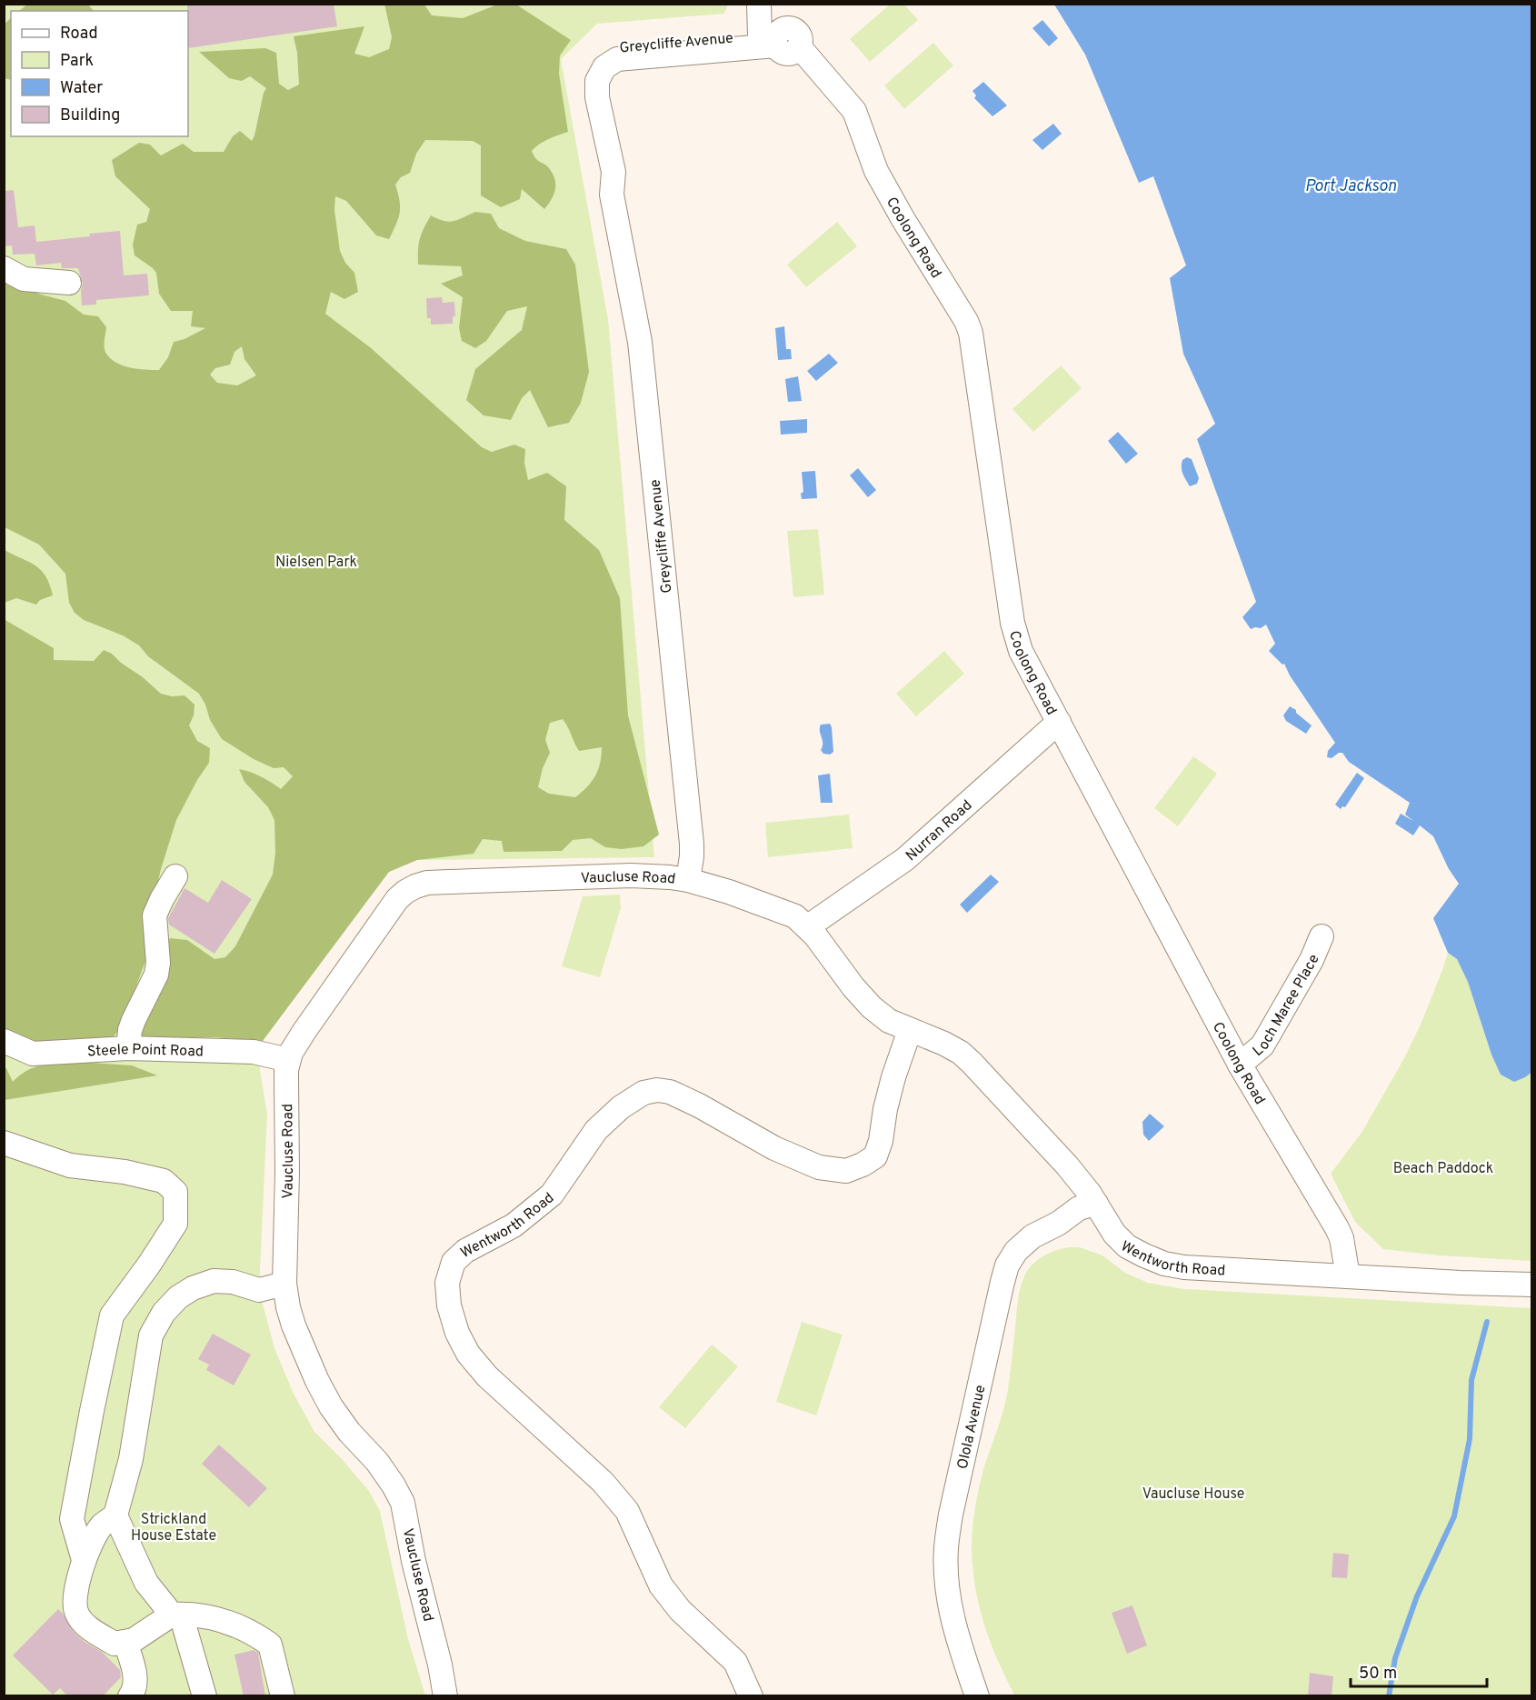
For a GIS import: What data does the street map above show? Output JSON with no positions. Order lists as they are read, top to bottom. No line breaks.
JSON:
{"streets":{"street":["Greycliffe Avenue","Coolong Road","Nurran Road","Vaucluse Road","Loch Maree Place","Steele Point Road","Wentworth Road","Olola Avenue"]},"crossings":[["Greycliffe Avenue","Coolong Road"],["Greycliffe Avenue","Vaucluse Road"],["Greycliffe Avenue","Wentworth Road"],["Coolong Road","Nurran Road"],["Coolong Road","Loch Maree Place"],["Coolong Road","Wentworth Road"],["Nurran Road","Wentworth Road"],["Vaucluse Road","Steele Point Road"],["Vaucluse Road","Wentworth Road"],["Wentworth Road","Olola Avenue"]],"water":["Port Jackson"],"parks":["Nielsen Park","Beach Paddock","Vaucluse House","Strickland House Estate"],"legend":["Road","Park","Water","Building"],"scale_bar":"50 m"}
